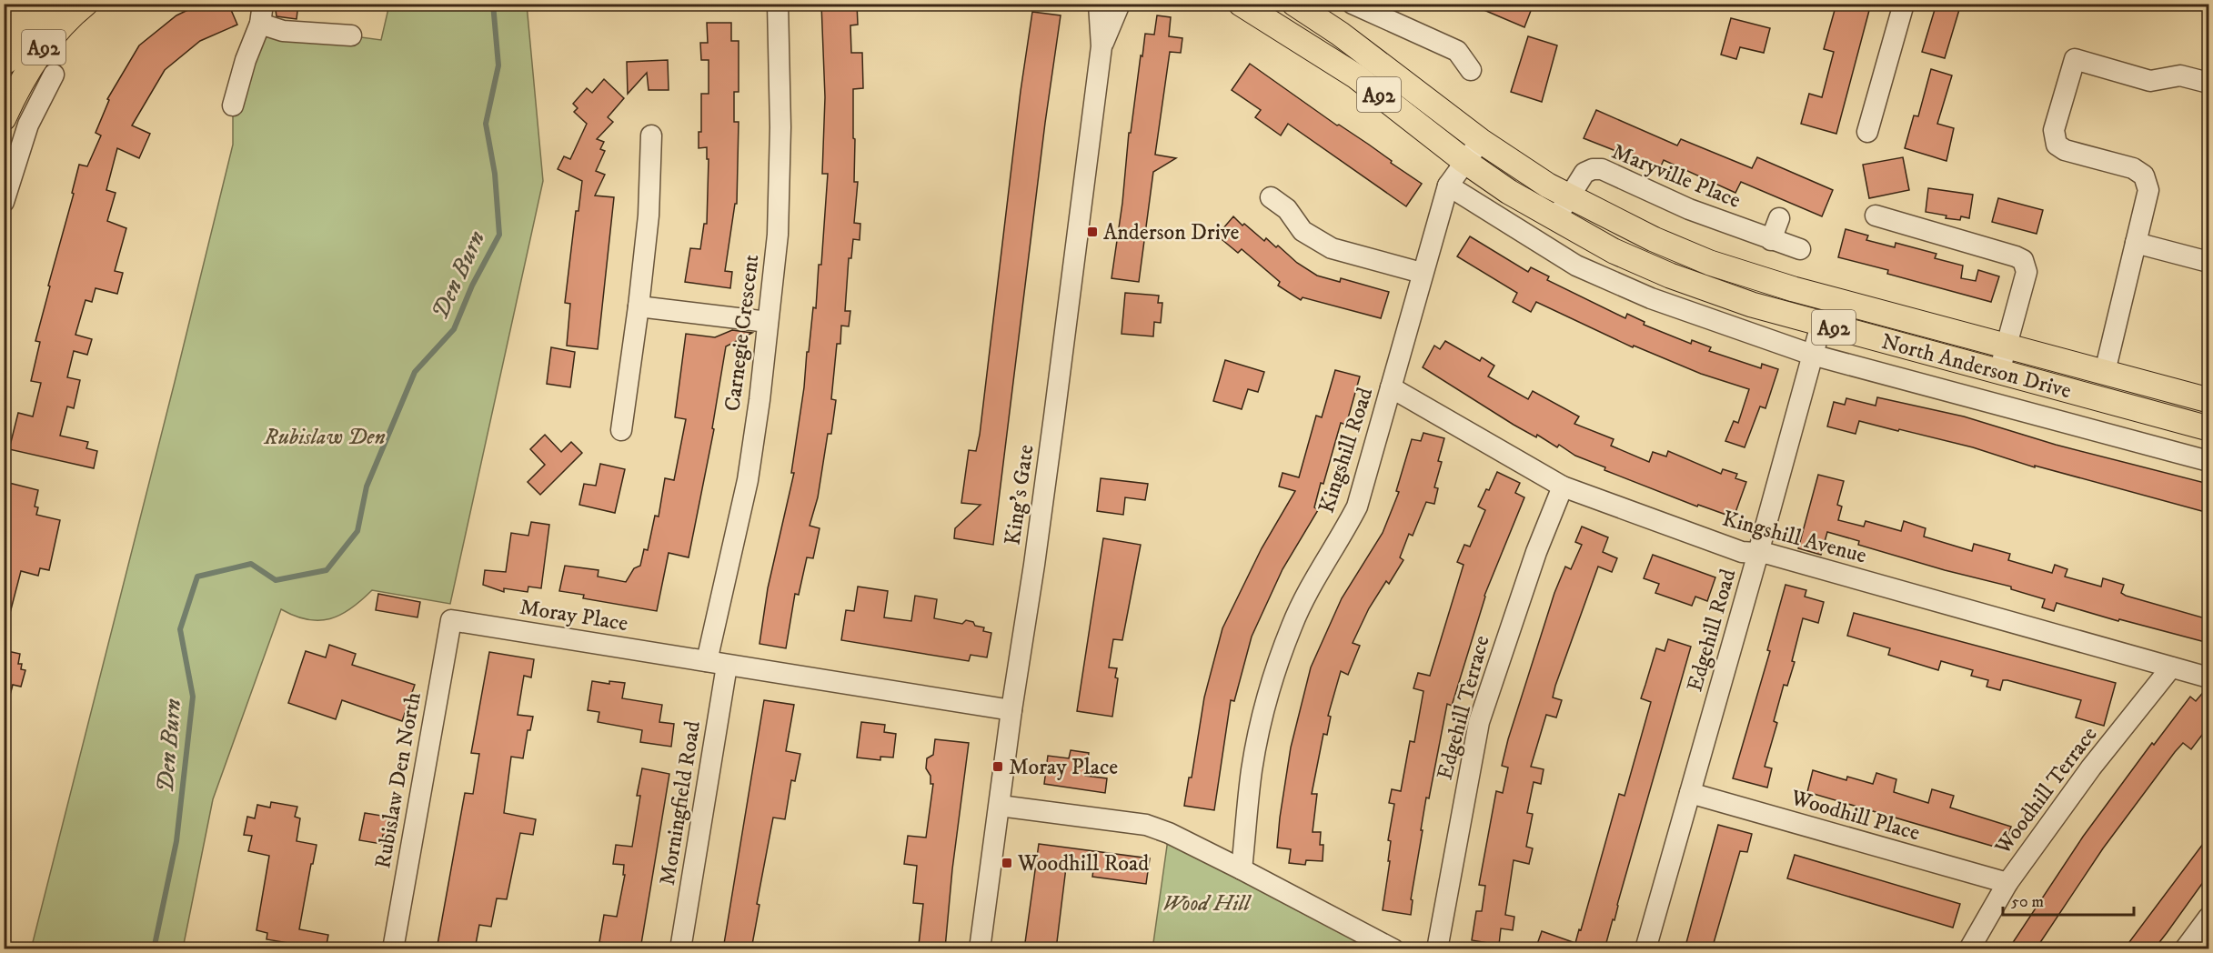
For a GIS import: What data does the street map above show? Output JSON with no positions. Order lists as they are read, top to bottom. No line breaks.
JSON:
{"streets":{"main road":["A92","North Anderson Drive"],"street":["Maryville Place","Carnegie Crescent","Kingshill Road","King's Gate","Kingshill Avenue","Moray Place","Edgehill Road","Edgehill Terrace","Rubislaw Den North","Woodhill Terrace","Morningfield Road","Woodhill Place"]},"crossings":[["Maryville Place","North Anderson Drive"],["Carnegie Crescent","Moray Place"],["North Anderson Drive","Kingshill Road"],["North Anderson Drive","Edgehill Road"],["Kingshill Road","Kingshill Avenue"],["King's Gate","Moray Place"],["Kingshill Avenue","Edgehill Road"],["Kingshill Avenue","Edgehill Terrace"],["Kingshill Avenue","Woodhill Terrace"],["Moray Place","Rubislaw Den North"],["Moray Place","Morningfield Road"],["Edgehill Road","Woodhill Place"],["Woodhill Terrace","Woodhill Place"]],"water":["Den Burn"],"parks":["Rubislaw Den","Wood Hill"],"places":{"transit":["Anderson Drive","Moray Place","Woodhill Road"]},"scale_bar":"50 m"}
